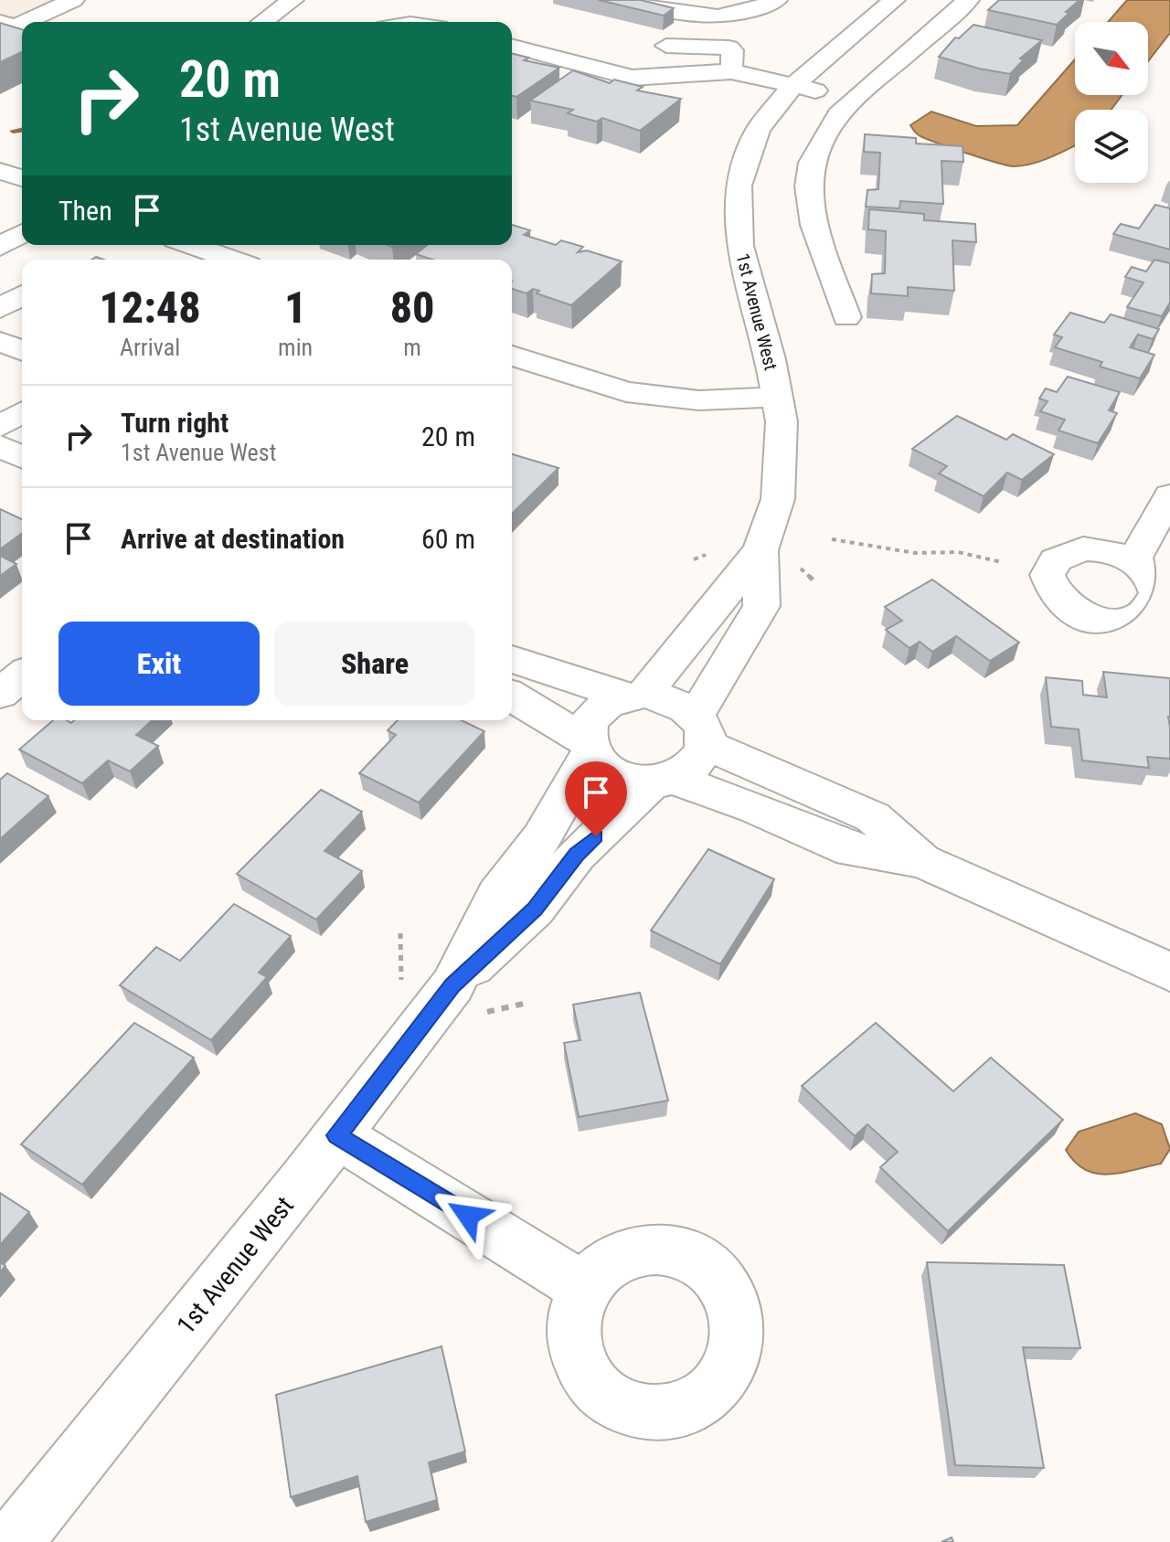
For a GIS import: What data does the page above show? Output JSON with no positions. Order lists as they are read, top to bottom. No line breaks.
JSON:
{"streets":{"street":["1st Avenue West"]},"north":"bottom right","page":{"turn":["20 m","1st Avenue West"],"then":"Then","eta":["12:48","Arrival","1","min","80","m"],"list":[{"name":"Turn right","note":"1st Avenue West","value":"20 m"},{"name":"Arrive at destination","value":"60 m"}],"buttons":["Exit","Share"]}}
